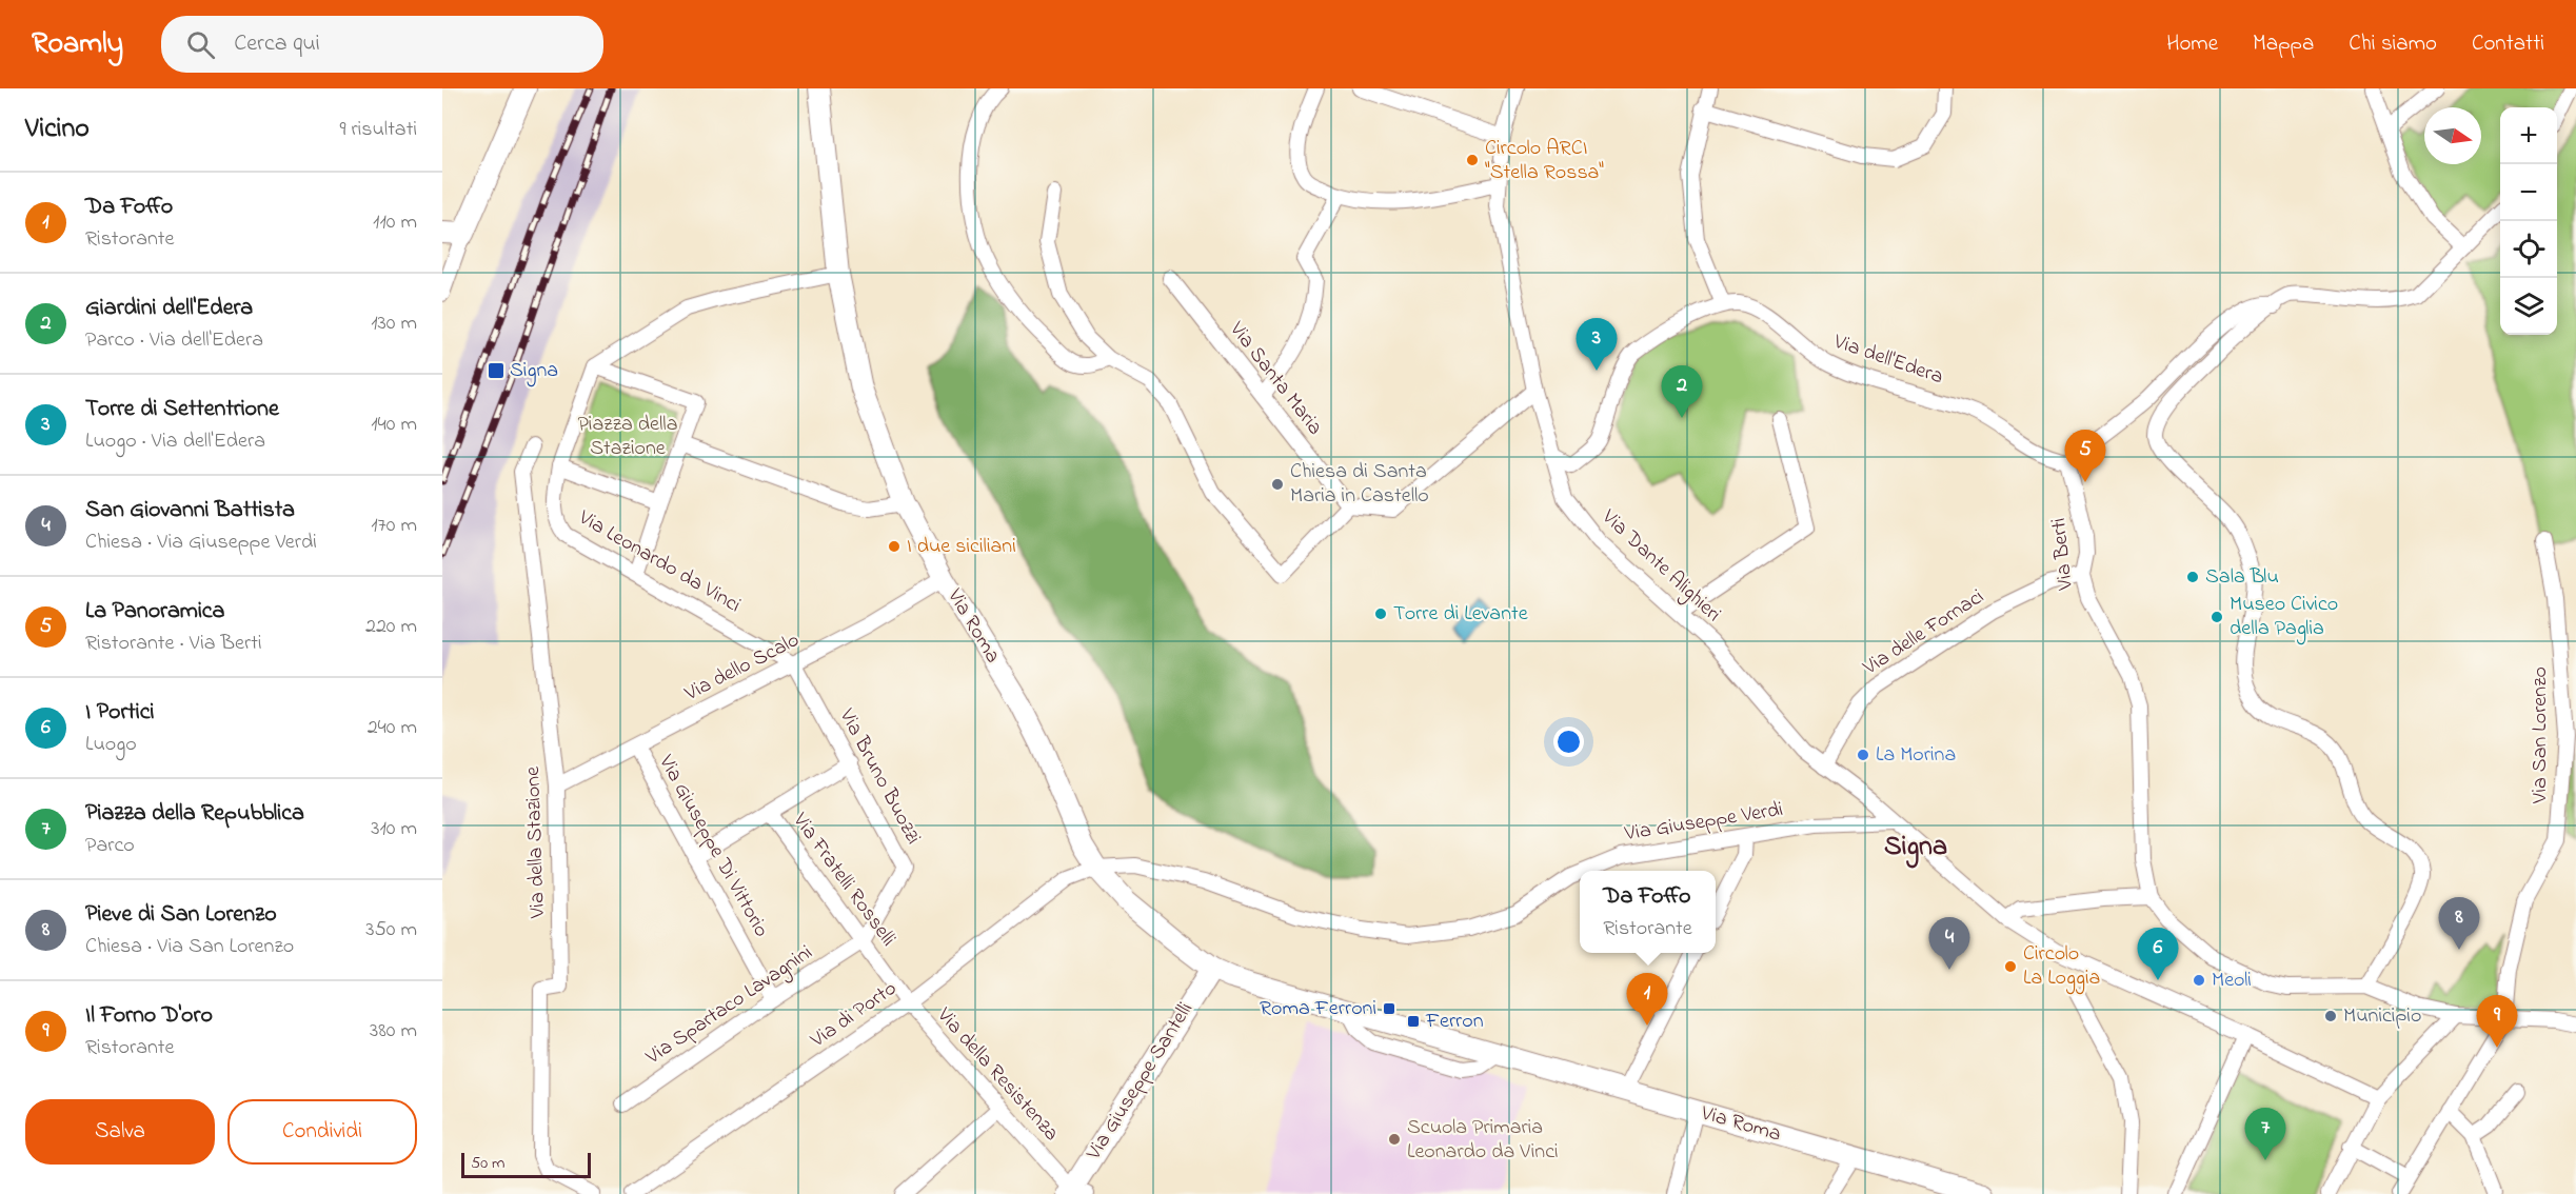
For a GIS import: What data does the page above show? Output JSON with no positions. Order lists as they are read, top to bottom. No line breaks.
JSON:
{"streets":{"main road":["Via Roma","Via Giuseppe Santelli"],"street":["Via dell'Edera","Via Santa Maria","Via Berti","Via Leonardo da Vinci","Via Dante Alighieri","Via delle Fornaci","Via dello Scalo","Via San Lorenzo","Via Bruno Buozzi","Via Giuseppe Verdi","Via della Stazione","Via Giuseppe Di Vittorio","Via Fratelli Rosselli","Via Spartaco Lavagnini","Via di Porto","Via della Resistenza"]},"crossings":[["Via dell'Edera","Via Berti"],["Via Berti","Via delle Fornaci"],["Via Leonardo da Vinci","Via dello Scalo"],["Via Leonardo da Vinci","Via Bruno Buozzi"],["Via Dante Alighieri","Via delle Fornaci"],["Via Dante Alighieri","Via Giuseppe Verdi"],["Via Roma","Via dello Scalo"],["Via Roma","Via Giuseppe Verdi"],["Via Roma","Via di Porto"],["Via Roma","Via Giuseppe Santelli"],["Via dello Scalo","Via Bruno Buozzi"],["Via dello Scalo","Via della Stazione"],["Via dello Scalo","Via Giuseppe Di Vittorio"],["Via Bruno Buozzi","Via Fratelli Rosselli"],["Via Bruno Buozzi","Via Spartaco Lavagnini"],["Via Giuseppe Verdi","Via di Porto"],["Via Giuseppe Di Vittorio","Via Spartaco Lavagnini"],["Via Fratelli Rosselli","Via Spartaco Lavagnini"],["Via Fratelli Rosselli","Via di Porto"],["Via Fratelli Rosselli","Via della Resistenza"],["Via di Porto","Via della Resistenza"],["Via della Resistenza","Via Giuseppe Santelli"]],"districts":["Signa"],"parks":["Piazza della Stazione"],"places":{"other":["Circolo ARCI \"Stella Rossa\"","Chiesa di Santa Maria in Castello","I due siciliani","Sala Blu","Torre di Levante","Museo Civico della Paglia","La Morina","Circolo La Loggia","Meoli","Municipio","Scuola Primaria Leonardo da Vinci"],"transit":["Signa","Roma Ferroni","Ferron"]},"scale_bar":"50 m","north":"right","page":{"header":"Roamly","search":"Cerca qui","nav":["Home","Mappa","Chi siamo","Contatti"],"heading":["Vicino","9 risultati"],"map_buttons":["+","−"],"list":[{"mark":"1","name":"Da Foffo","note":"Ristorante","value":"110 m"},{"mark":"2","name":"Giardini dell'Edera","note":"Parco · Via dell'Edera","value":"130 m"},{"mark":"3","name":"Torre di Settentrione","note":"Luogo · Via dell'Edera","value":"140 m"},{"mark":"4","name":"San Giovanni Battista","note":"Chiesa · Via Giuseppe Verdi","value":"170 m"},{"mark":"5","name":"La Panoramica","note":"Ristorante · Via Berti","value":"220 m"},{"mark":"6","name":"I Portici","note":"Luogo","value":"240 m"},{"mark":"7","name":"Piazza della Repubblica","note":"Parco","value":"310 m"},{"mark":"8","name":"Pieve di San Lorenzo","note":"Chiesa · Via San Lorenzo","value":"350 m"},{"mark":"9","name":"Il Forno D'oro","note":"Ristorante","value":"380 m"}],"pins":["3","2","5","8","4","6","1","9","7"],"popup":["Da Foffo","Ristorante"],"buttons":["Salva","Condividi"],"scale":"50 m"}}
